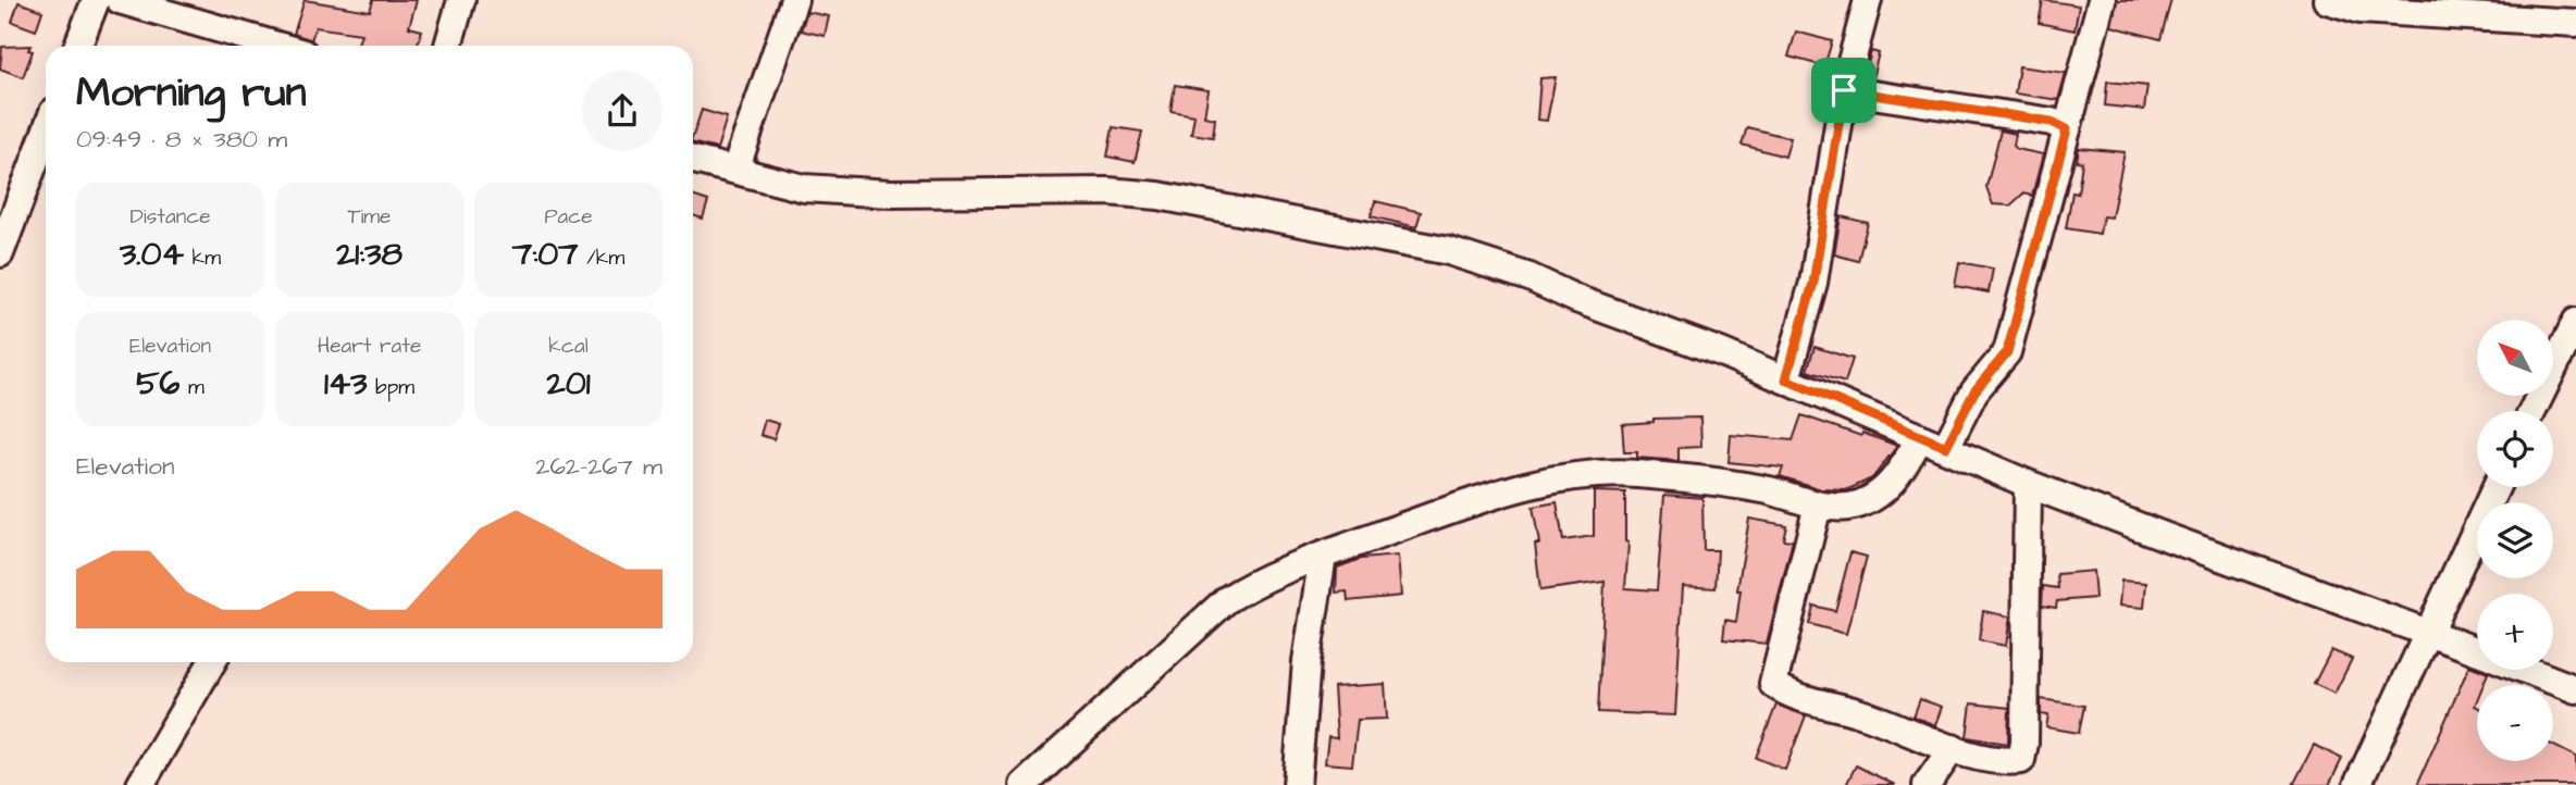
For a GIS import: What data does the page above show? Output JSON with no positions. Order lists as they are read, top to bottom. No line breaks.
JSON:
{"north":"top left","page":{"heading":["Morning run","09:49 · 8 × 380 m"],"stats":[["Distance","3.04 km"],["Time","21:38"],["Pace","7:07 /km"],["Elevation","56 m"],["Heart rate","143 bpm"],["kcal","201"]],"map_buttons":["+","−"],"chart":["Elevation","262–267 m"]}}
